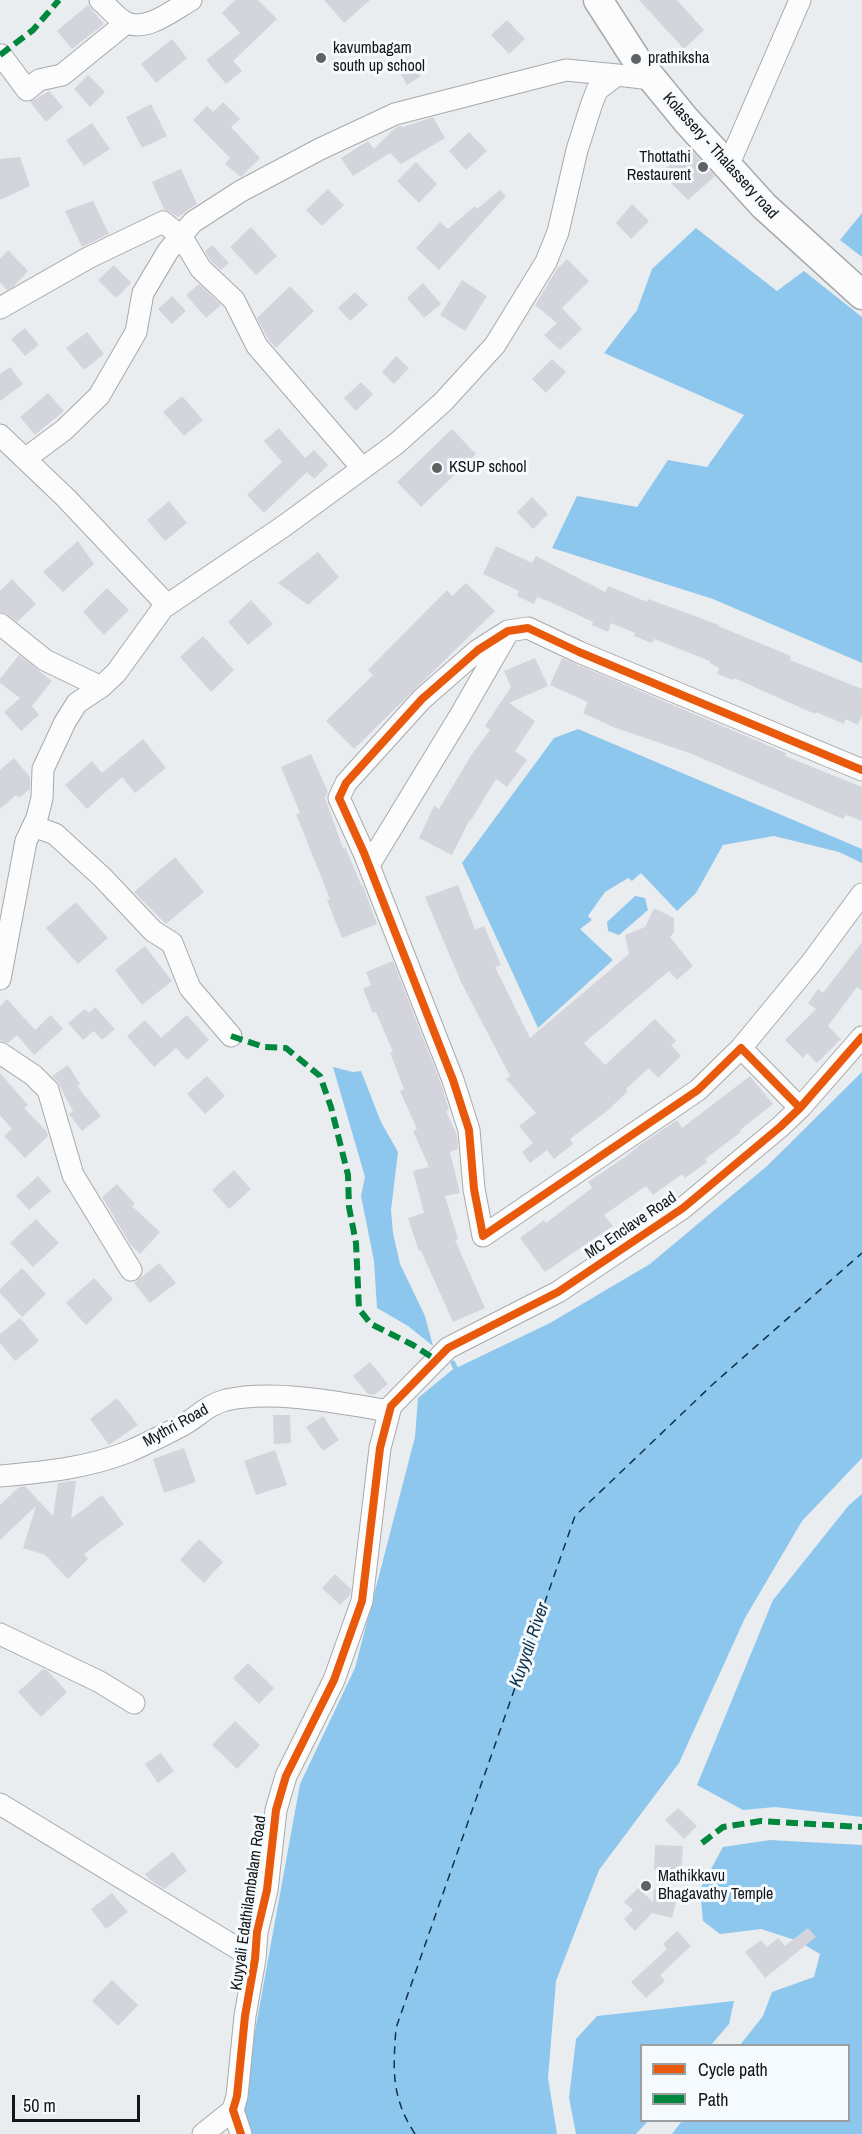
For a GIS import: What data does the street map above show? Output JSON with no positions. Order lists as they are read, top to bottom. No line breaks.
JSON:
{"streets":{"main road":["Kolassery - Thalassery road"],"street":["MC Enclave Road","Mythri Road","Kuyyali Edathilambalam Road"]},"crossings":[["MC Enclave Road","Mythri Road"],["MC Enclave Road","Kuyyali Edathilambalam Road"],["Mythri Road","Kuyyali Edathilambalam Road"]],"water":["Kuyyali River"],"places":["kavumbagam south up school","prathiksha","Thottathi Restaurent","KSUP school","Mathikkavu Bhagavathy Temple"],"legend":["Cycle path","Path"],"scale_bar":"50 m"}
